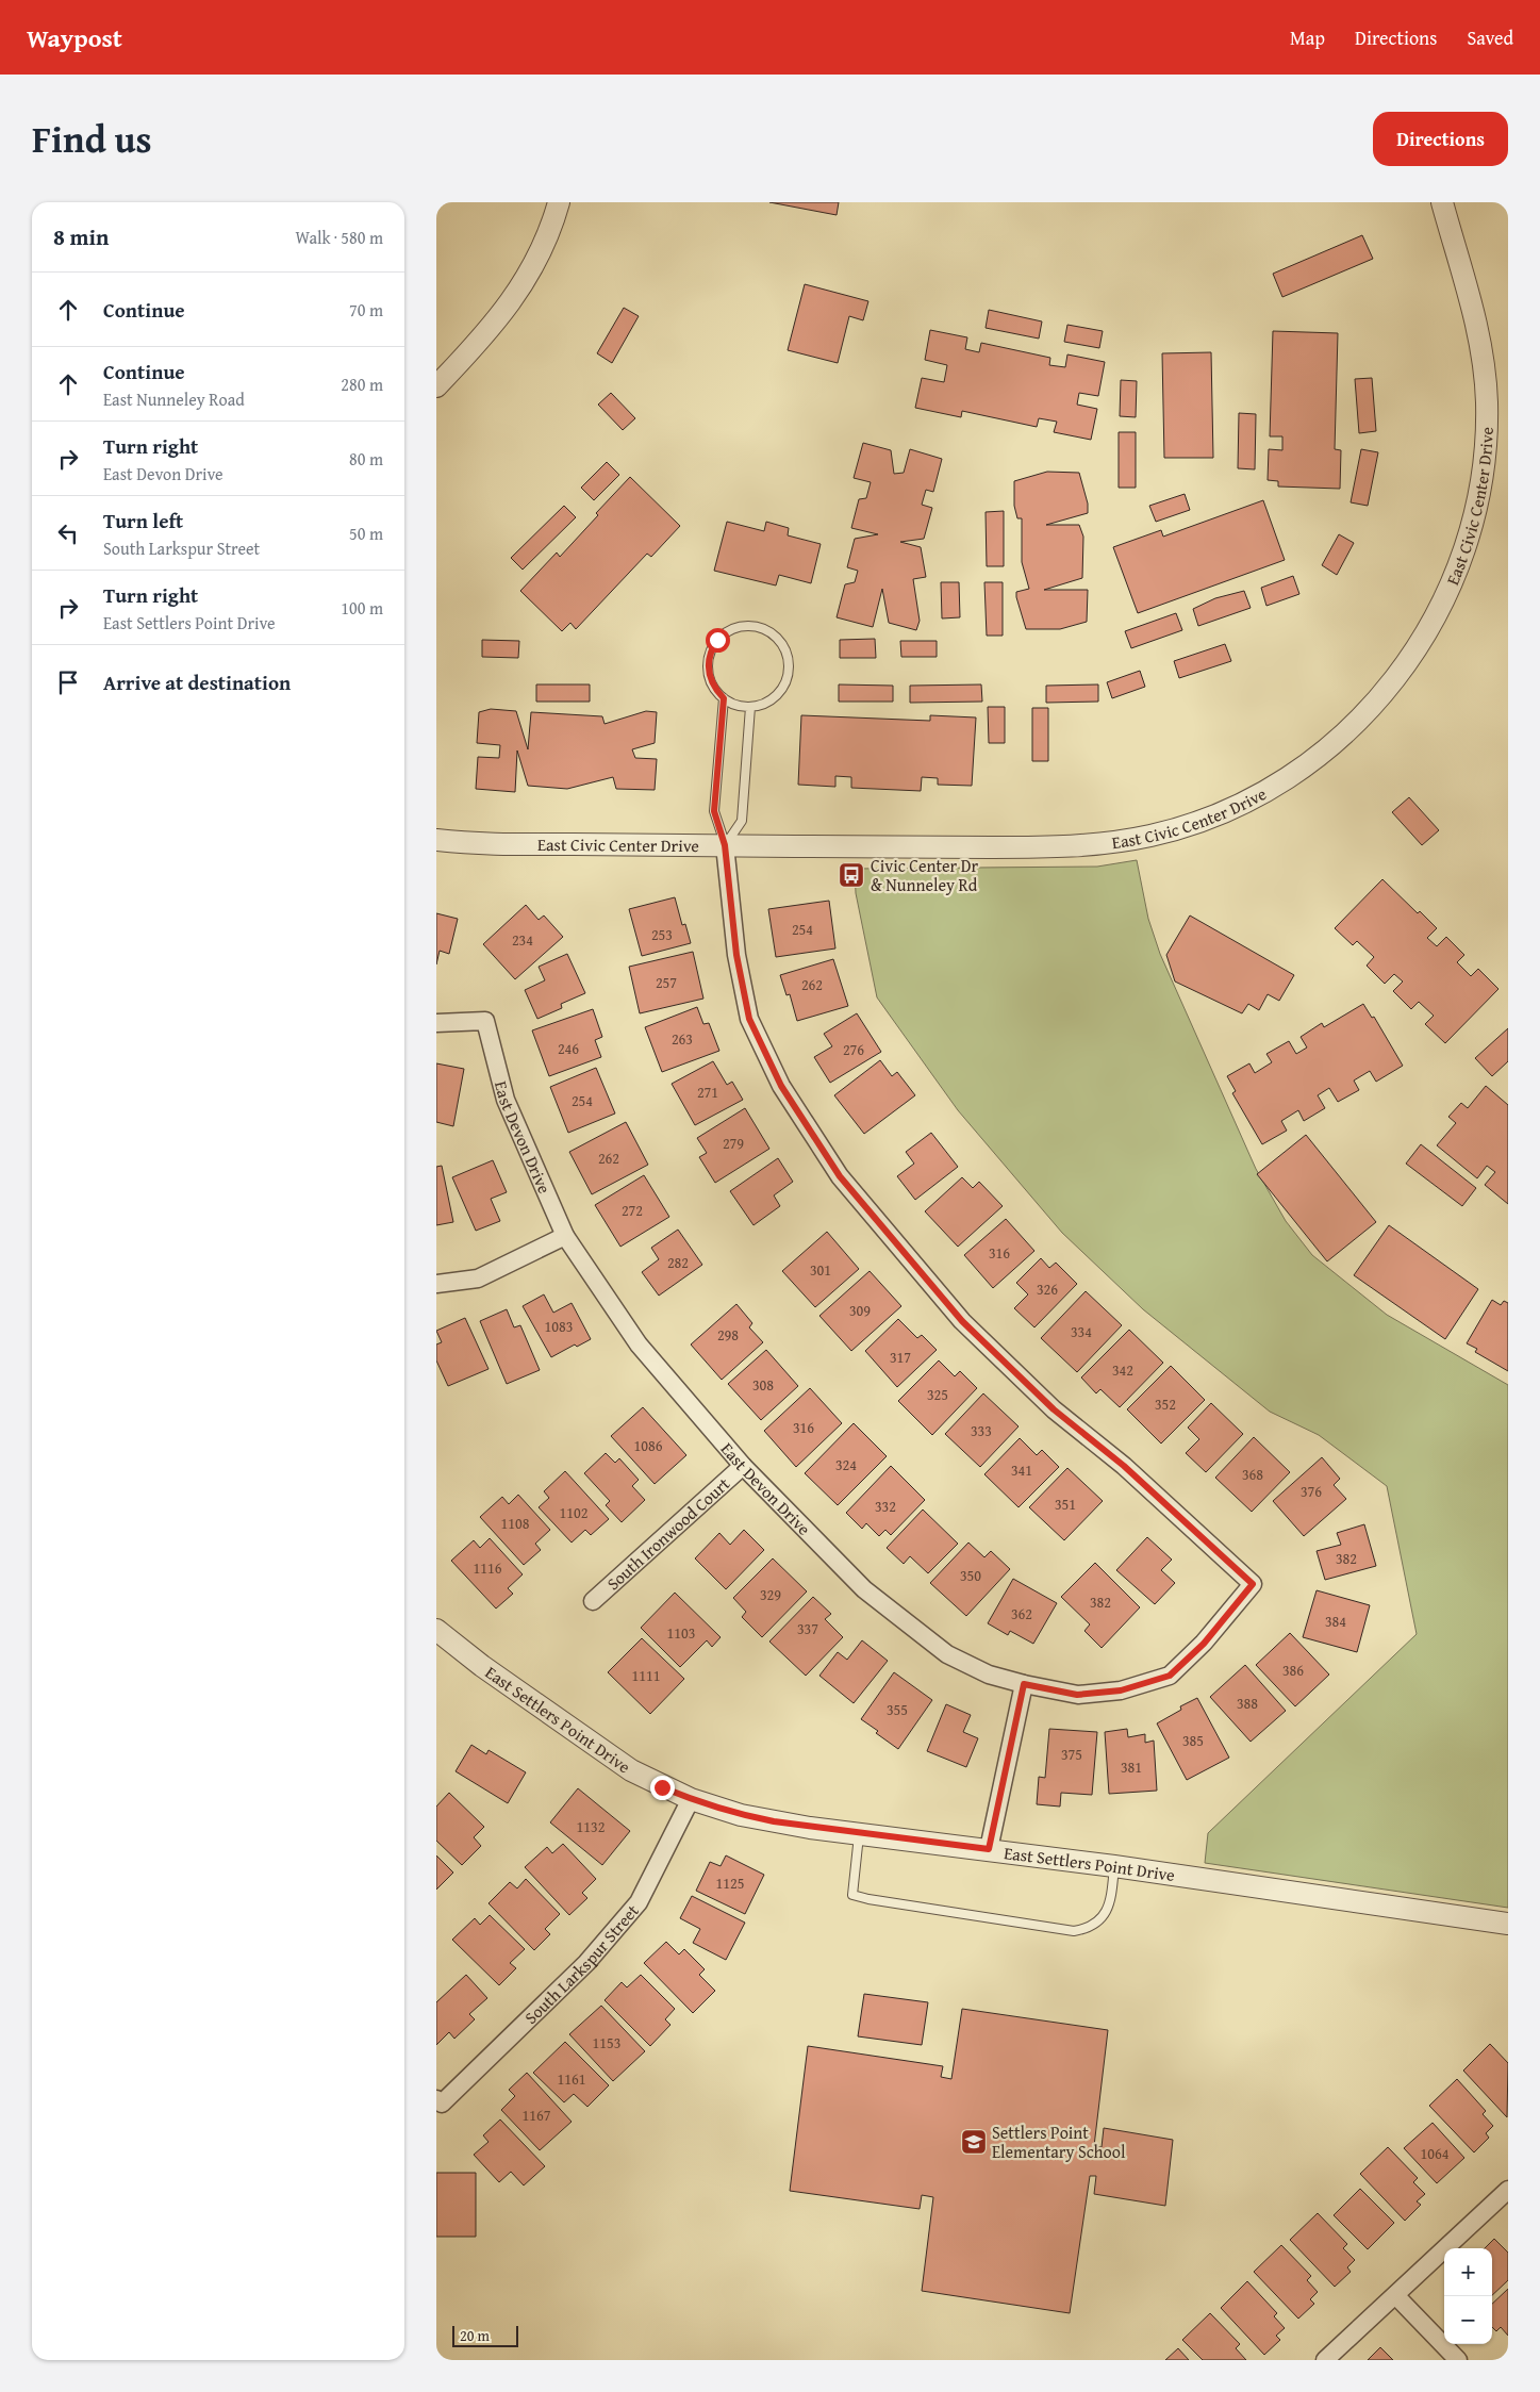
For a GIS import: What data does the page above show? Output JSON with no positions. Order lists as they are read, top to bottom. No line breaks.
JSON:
{"streets":{"street":["East Civic Center Drive","East Devon Drive","South Ironwood Court","East Settlers Point Drive","South Larkspur Street"]},"crossings":[["East Civic Center Drive","East Devon Drive"],["East Devon Drive","South Ironwood Court"],["East Settlers Point Drive","South Larkspur Street"]],"places":{"bus stop":["Civic Center Dr & Nunneley Rd"],"school or university":["Settlers Point Elementary School"]},"house_numbers":["254","253","234","257","262","263","246","276","271","254","279","262","272","316","282","301","326","309","1083","334","298","317","342","308","325","352","316","333","1086","324","341","368","376","351","332","1102","1108","382","1116","350","329","382","362","384","337","1103","386","1111","388","355","385","375","381","1132","1125","1153","1161","1167","1064"],"scale_bar":"20 m","page":{"header":"Waypost","nav":["Map","Directions","Saved"],"title":"Find us","buttons":"Directions","heading":["8 min","Walk · 580 m"],"list":[["Continue","70 m"],["Continue","East Nunneley Road","280 m"],["Turn right","East Devon Drive","80 m"],["Turn left","South Larkspur Street","50 m"],["Turn right","East Settlers Point Drive","100 m"],"Arrive at destination"],"map_buttons":["+","−"],"scale":"20 m"}}
